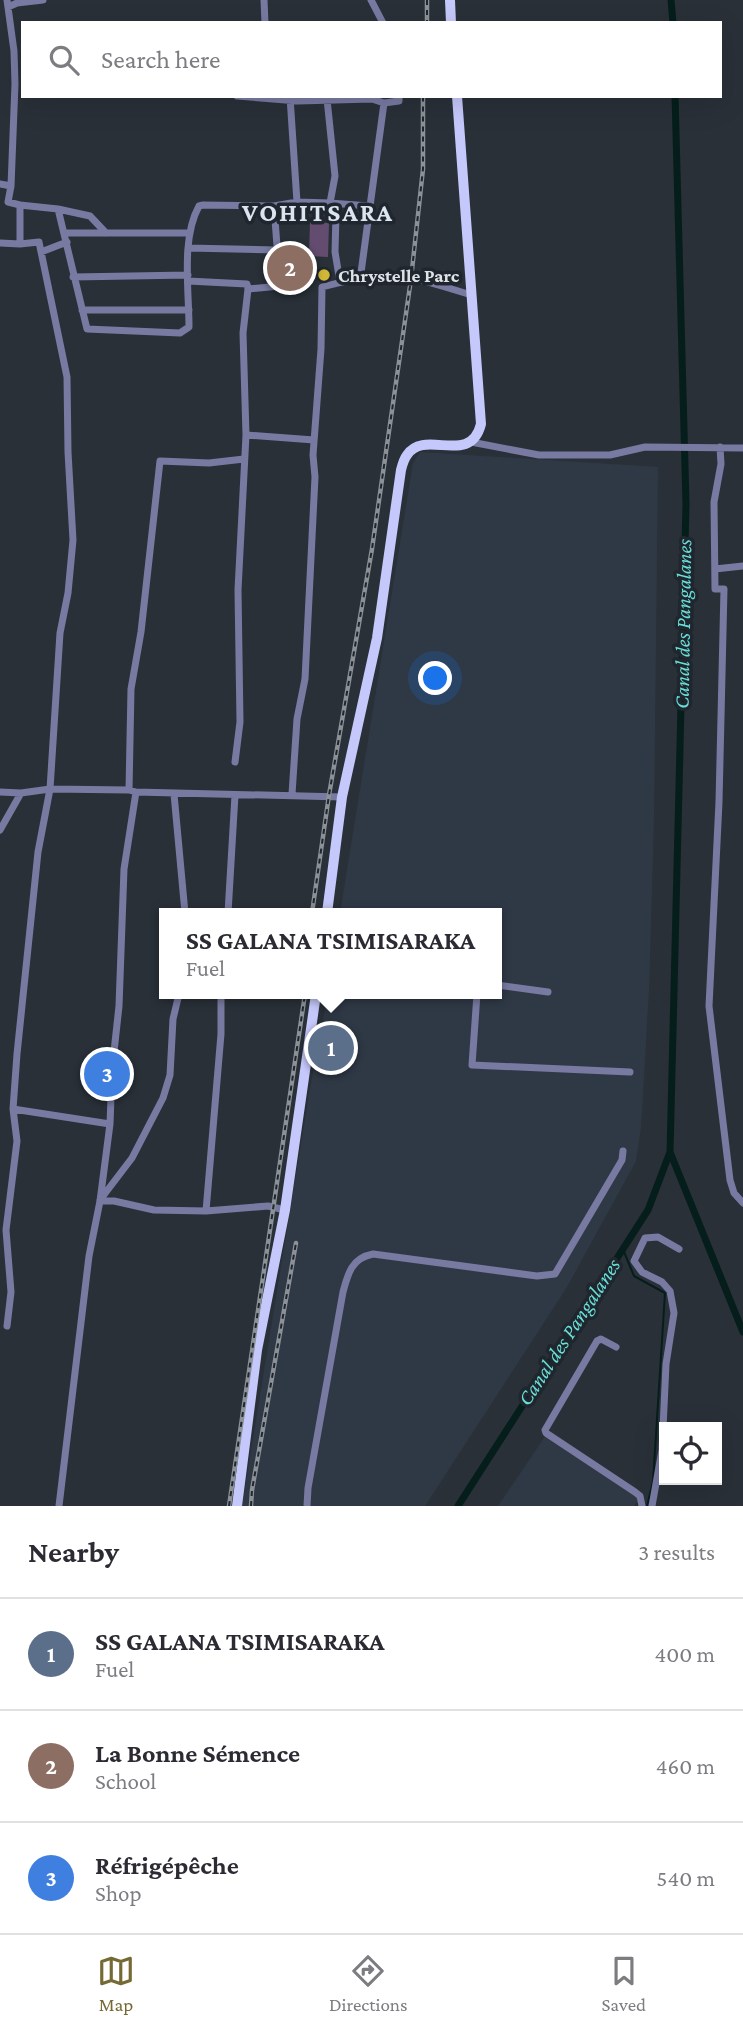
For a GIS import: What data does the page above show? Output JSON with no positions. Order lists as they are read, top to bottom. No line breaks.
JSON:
{"districts":["VOHITSARA"],"water":["Canal des Pangalanes"],"places":["Chrystelle Parc"],"page":{"search":"Search here","pins":["2","1","3"],"popup":["SS GALANA TSIMISARAKA","Fuel"],"heading":["Nearby","3 results"],"list":[{"mark":"1","name":"SS GALANA TSIMISARAKA","note":"Fuel","value":"400 m"},{"mark":"2","name":"La Bonne Sémence","note":"School","value":"460 m"},{"mark":"3","name":"Réfrigépêche","note":"Shop","value":"540 m"}],"nav":["Map","Directions","Saved"]}}
